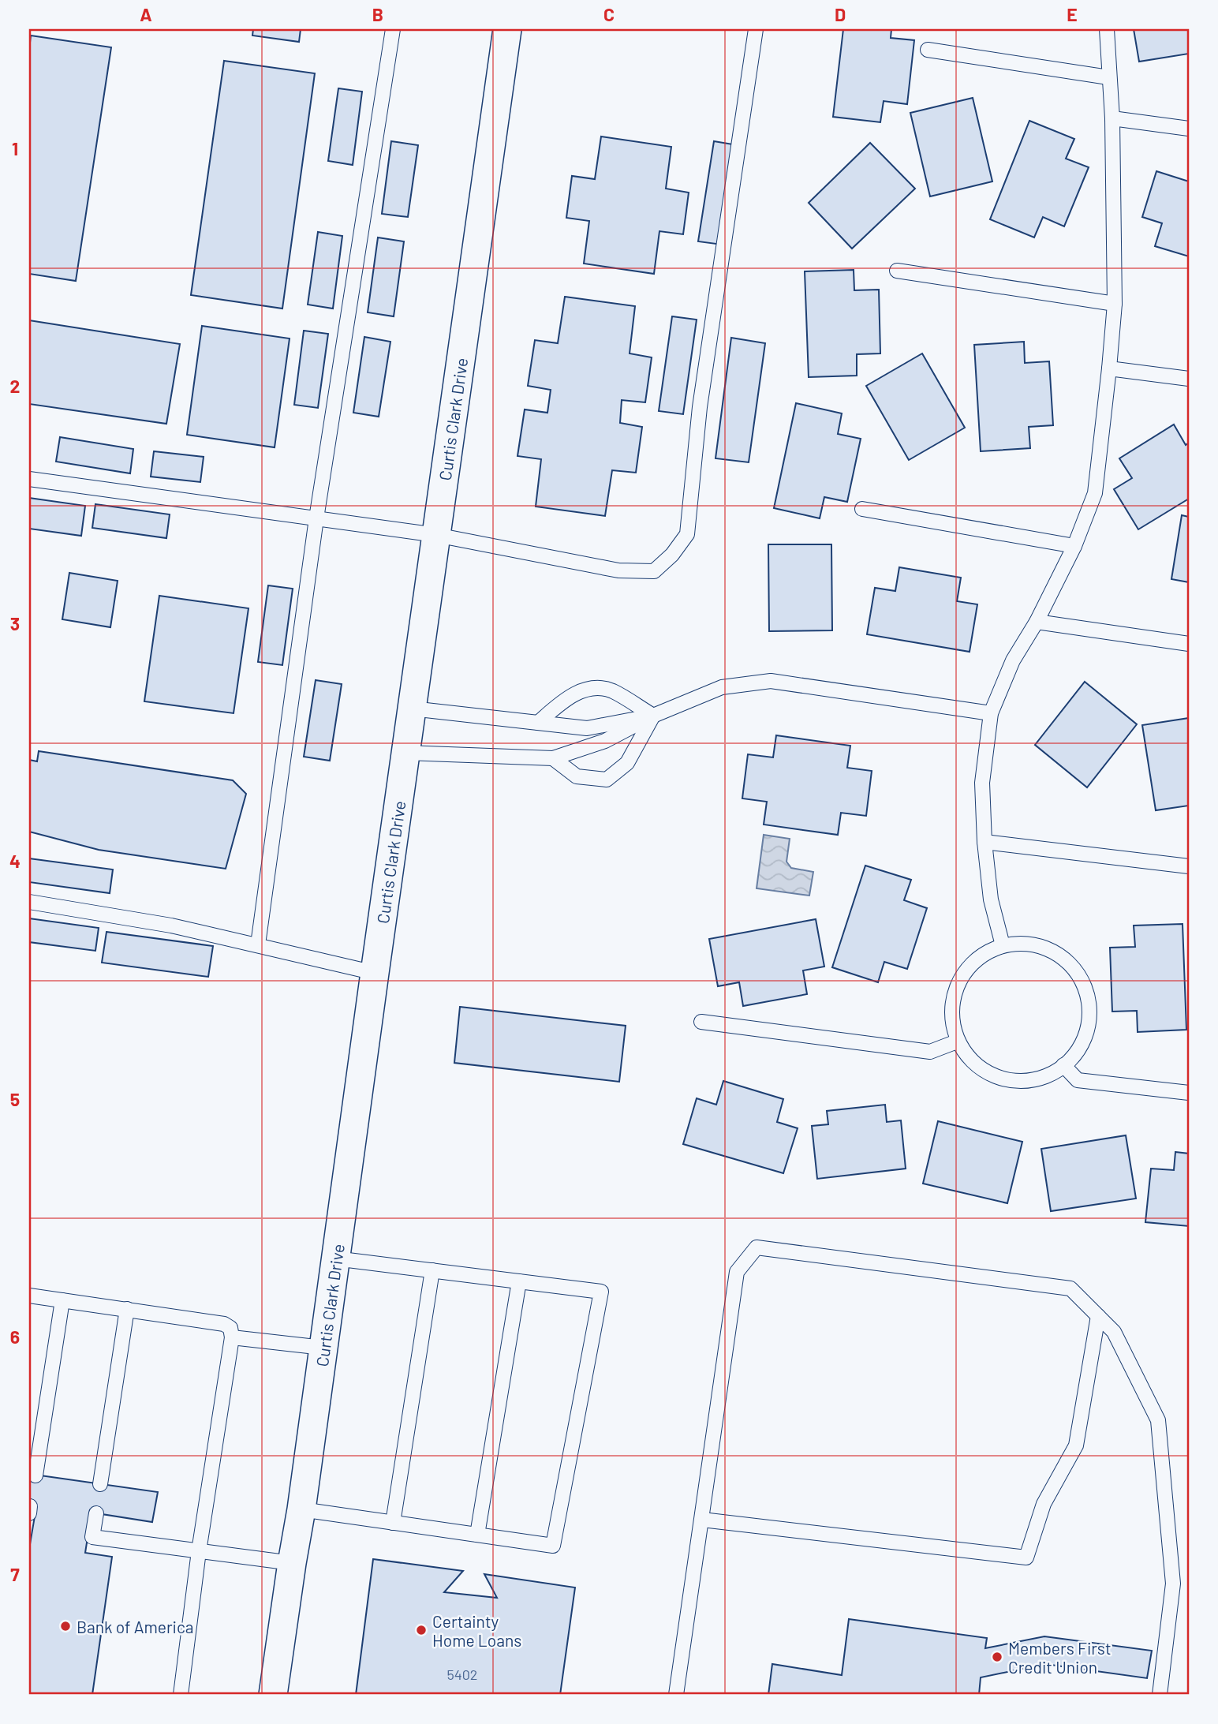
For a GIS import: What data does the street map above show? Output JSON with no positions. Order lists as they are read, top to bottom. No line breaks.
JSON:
{"streets":{"street":["Curtis Clark Drive"]},"places":["Bank of America","Certainty Home Loans","Members First Credit Union"],"house_numbers":["5402"],"grid":{"columns":["A","B","C","D","E"],"rows":["1","2","3","4","5","6","7"]}}
